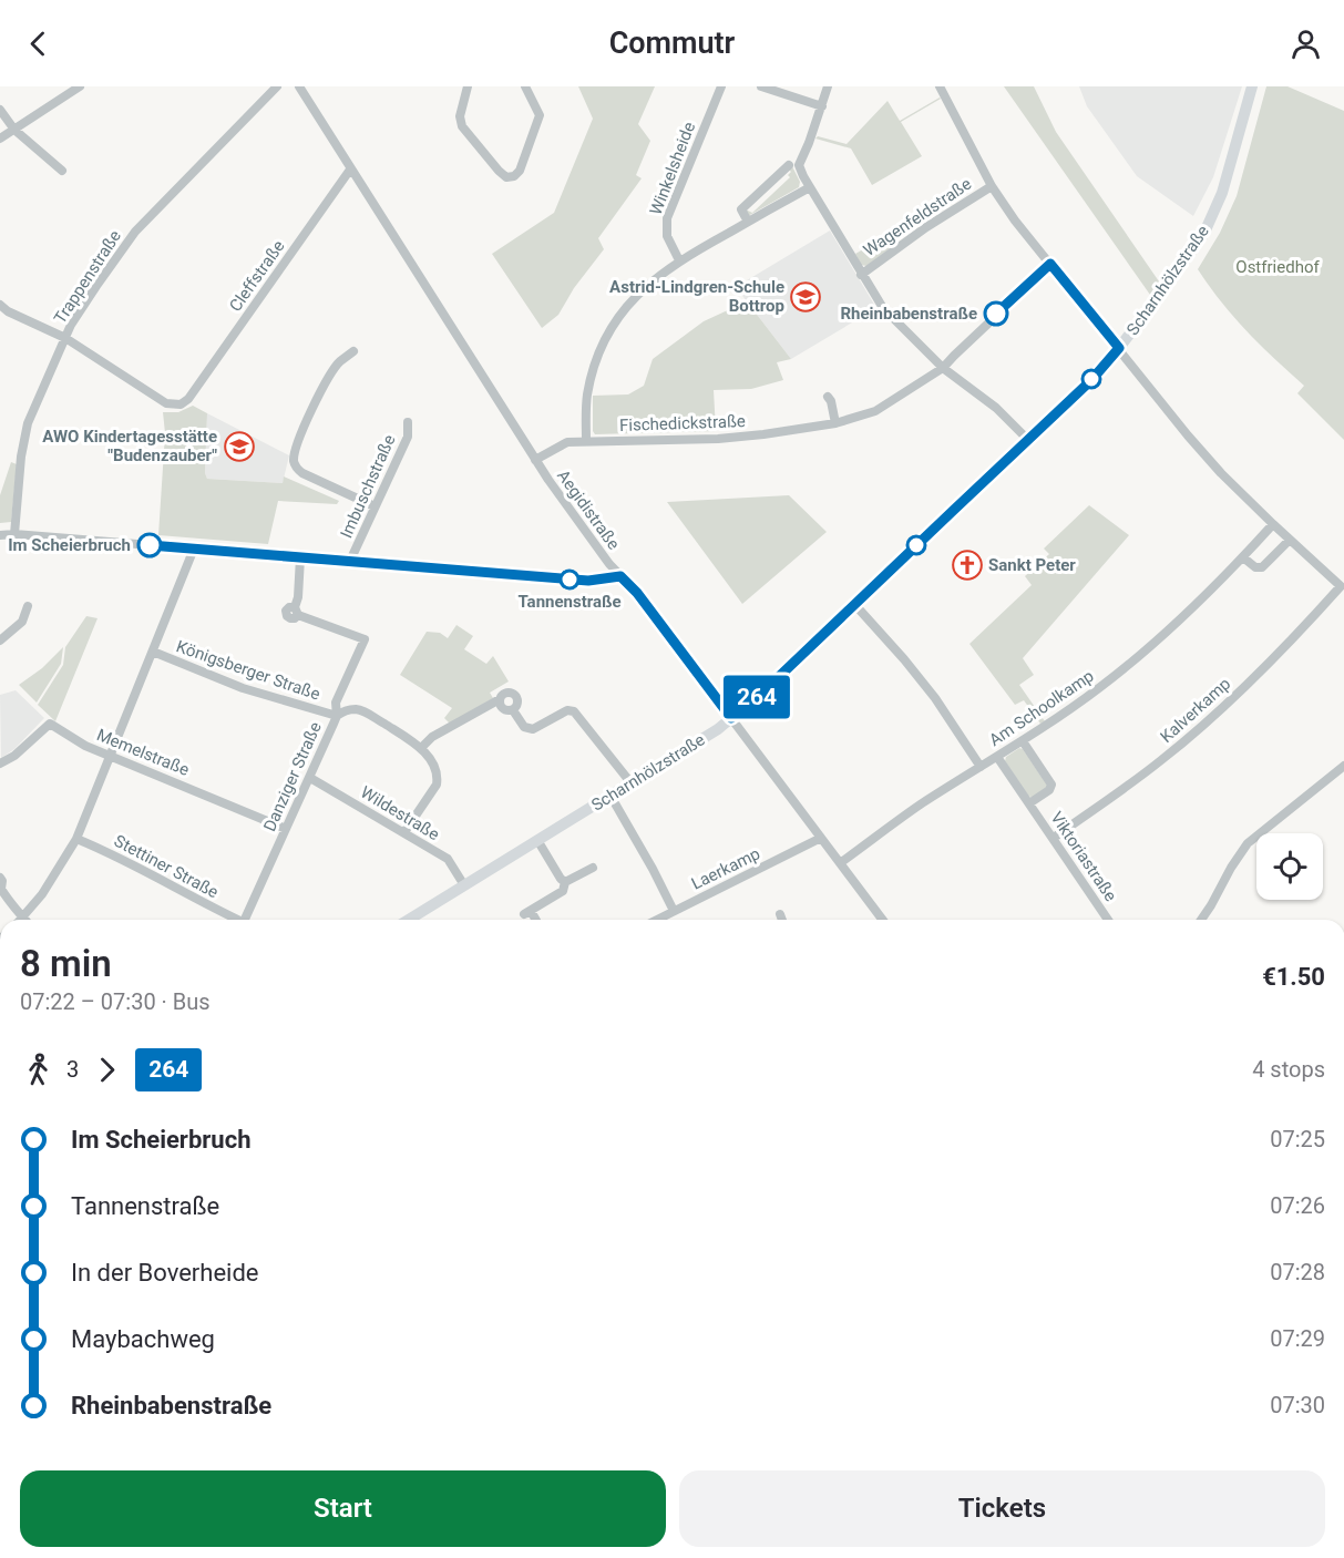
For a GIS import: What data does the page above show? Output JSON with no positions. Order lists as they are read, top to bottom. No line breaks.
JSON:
{"streets":{"main road":["Scharnhölzstraße"],"street":["Winkelsheide","Wagenfeldstraße","Cleffstraße","Trappenstraße","Fischedickstraße","Imbuschstraße","Aegidistraße","Königsberger Straße","Am Schoolkamp","Kalverkamp","Memelstraße","Danziger Straße","Wildestraße","Viktoriastraße","Stettiner Straße","Laerkamp"]},"crossings":[["Cleffstraße","Trappenstraße"],["Cleffstraße","Aegidistraße"],["Scharnhölzstraße","Aegidistraße"],["Scharnhölzstraße","Wildestraße"],["Fischedickstraße","Aegidistraße"],["Aegidistraße","Am Schoolkamp"],["Aegidistraße","Laerkamp"],["Königsberger Straße","Danziger Straße"],["Königsberger Straße","Wildestraße"],["Am Schoolkamp","Viktoriastraße"],["Kalverkamp","Viktoriastraße"],["Memelstraße","Danziger Straße"],["Danziger Straße","Wildestraße"]],"parks":["Ostfriedhof"],"places":{"school or university":["Astrid-Lindgren-Schule Bottrop","AWO Kindertagesstätte \"Budenzauber\""],"other":["Rheinbabenstraße","Im Scheierbruch","Tannenstraße"],"church":["Sankt Peter"]},"lines":["bus line 264"],"page":{"header":"Commutr","on_map":"264","heading":["8 min","07:22 – 07:30 · Bus","€1.50"],"legs":["3","264","4 stops"],"list":[{"name":"Im Scheierbruch","value":"07:25"},{"name":"Tannenstraße","value":"07:26"},{"name":"In der Boverheide","value":"07:28"},{"name":"Maybachweg","value":"07:29"},{"name":"Rheinbabenstraße","value":"07:30"}],"buttons":["Start","Tickets"]}}
